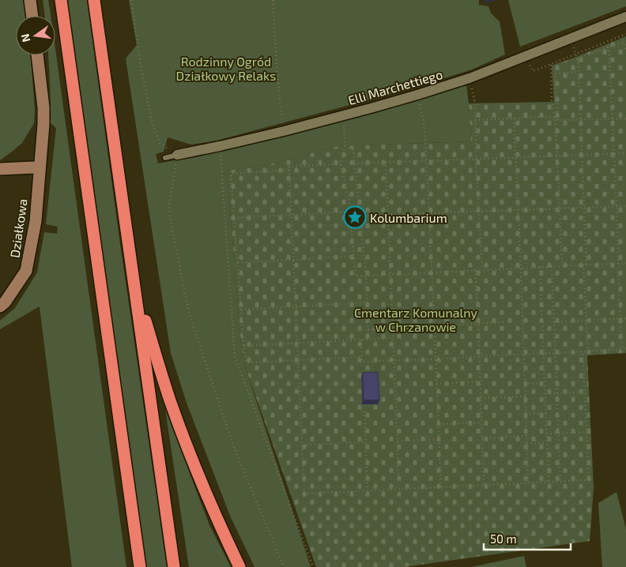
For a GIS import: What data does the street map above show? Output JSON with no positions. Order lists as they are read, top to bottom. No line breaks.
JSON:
{"streets":{"street":["Elli Marchettiego","Działkowa"]},"parks":["Rodzinny Ogród Działkowy Relaks","Cmentarz Komunalny w Chrzanowie"],"places":{"place":["Kolumbarium"]},"scale_bar":"50 m","north":"left"}
